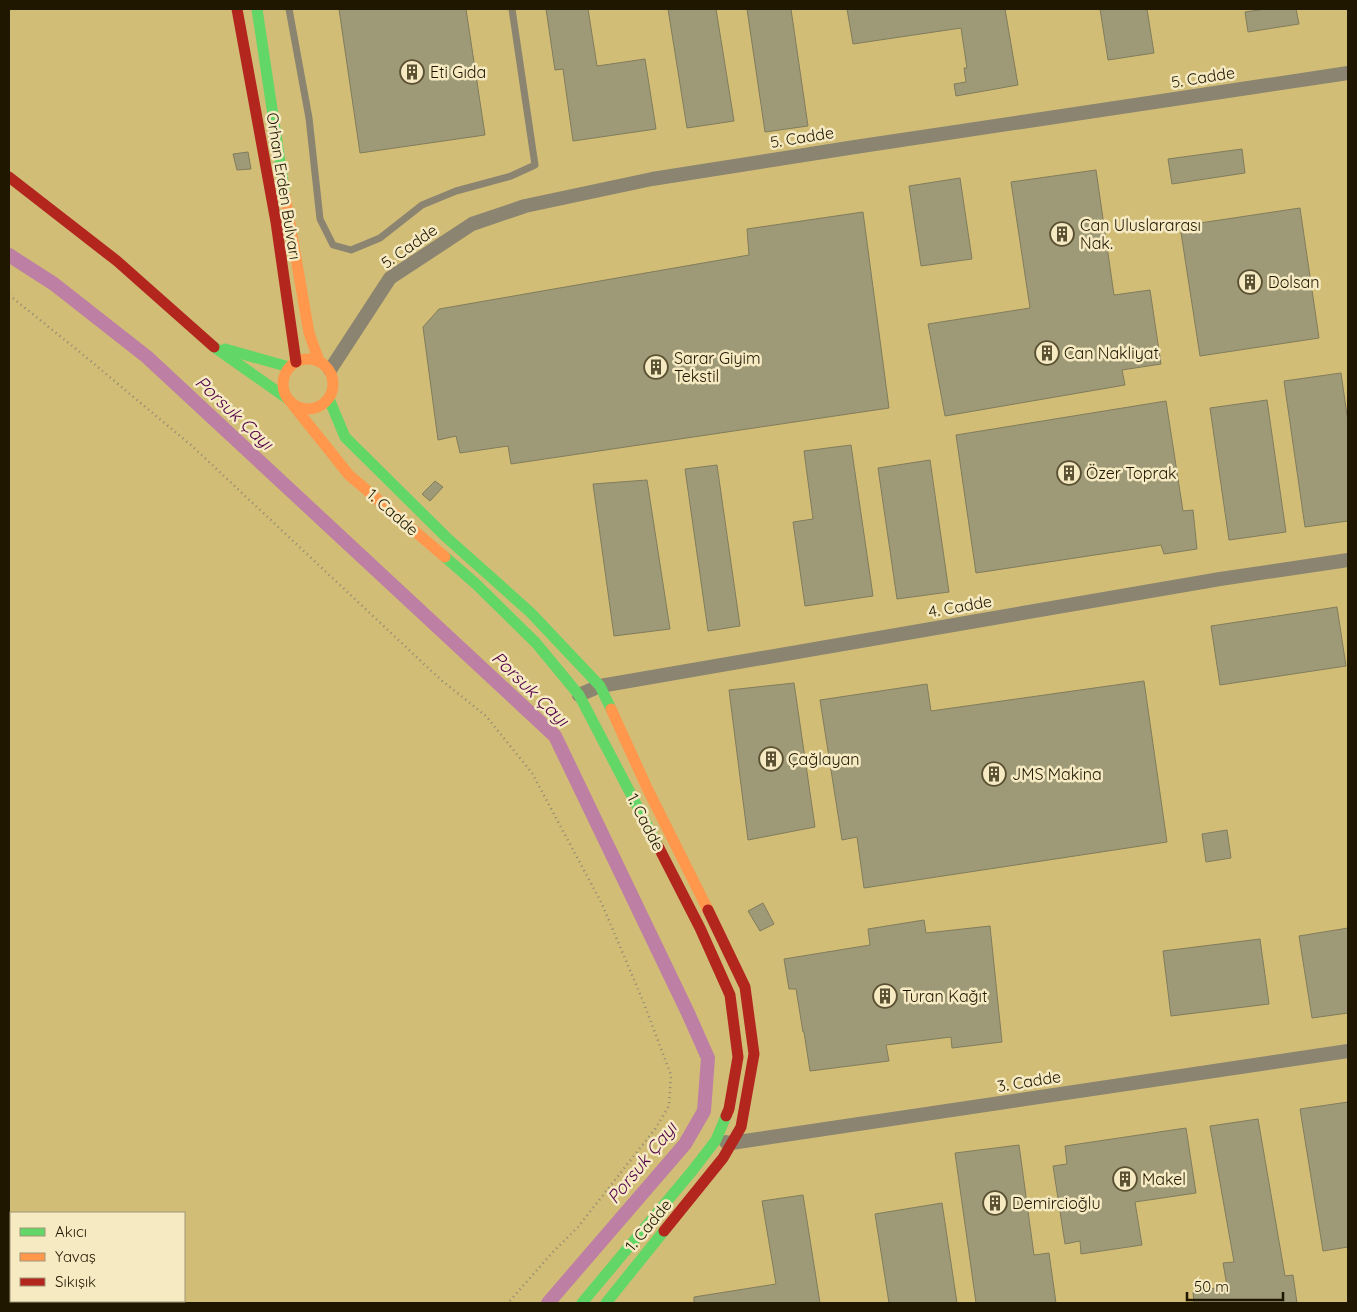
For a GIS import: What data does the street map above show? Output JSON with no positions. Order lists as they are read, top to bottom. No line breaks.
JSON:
{"streets":{"street":["5. Cadde","Orhan Erden Bulvarı","1. Cadde","4. Cadde","3. Cadde"]},"crossings":[["5. Cadde","Orhan Erden Bulvarı"],["5. Cadde","1. Cadde"],["Orhan Erden Bulvarı","1. Cadde"],["1. Cadde","4. Cadde"],["1. Cadde","3. Cadde"]],"water":["Porsuk Çayı"],"places":{"building":["Eti Gıda","Can Uluslararası Nak.","Dolsan","Can Nakliyat","Sarar Giyim Tekstil","Özer Toprak","Çağlayan","JMS Makina","Turan Kağıt","Makel","Demircioğlu"]},"legend":["Akıcı","Yavaş","Sıkışık"],"scale_bar":"50 m"}
